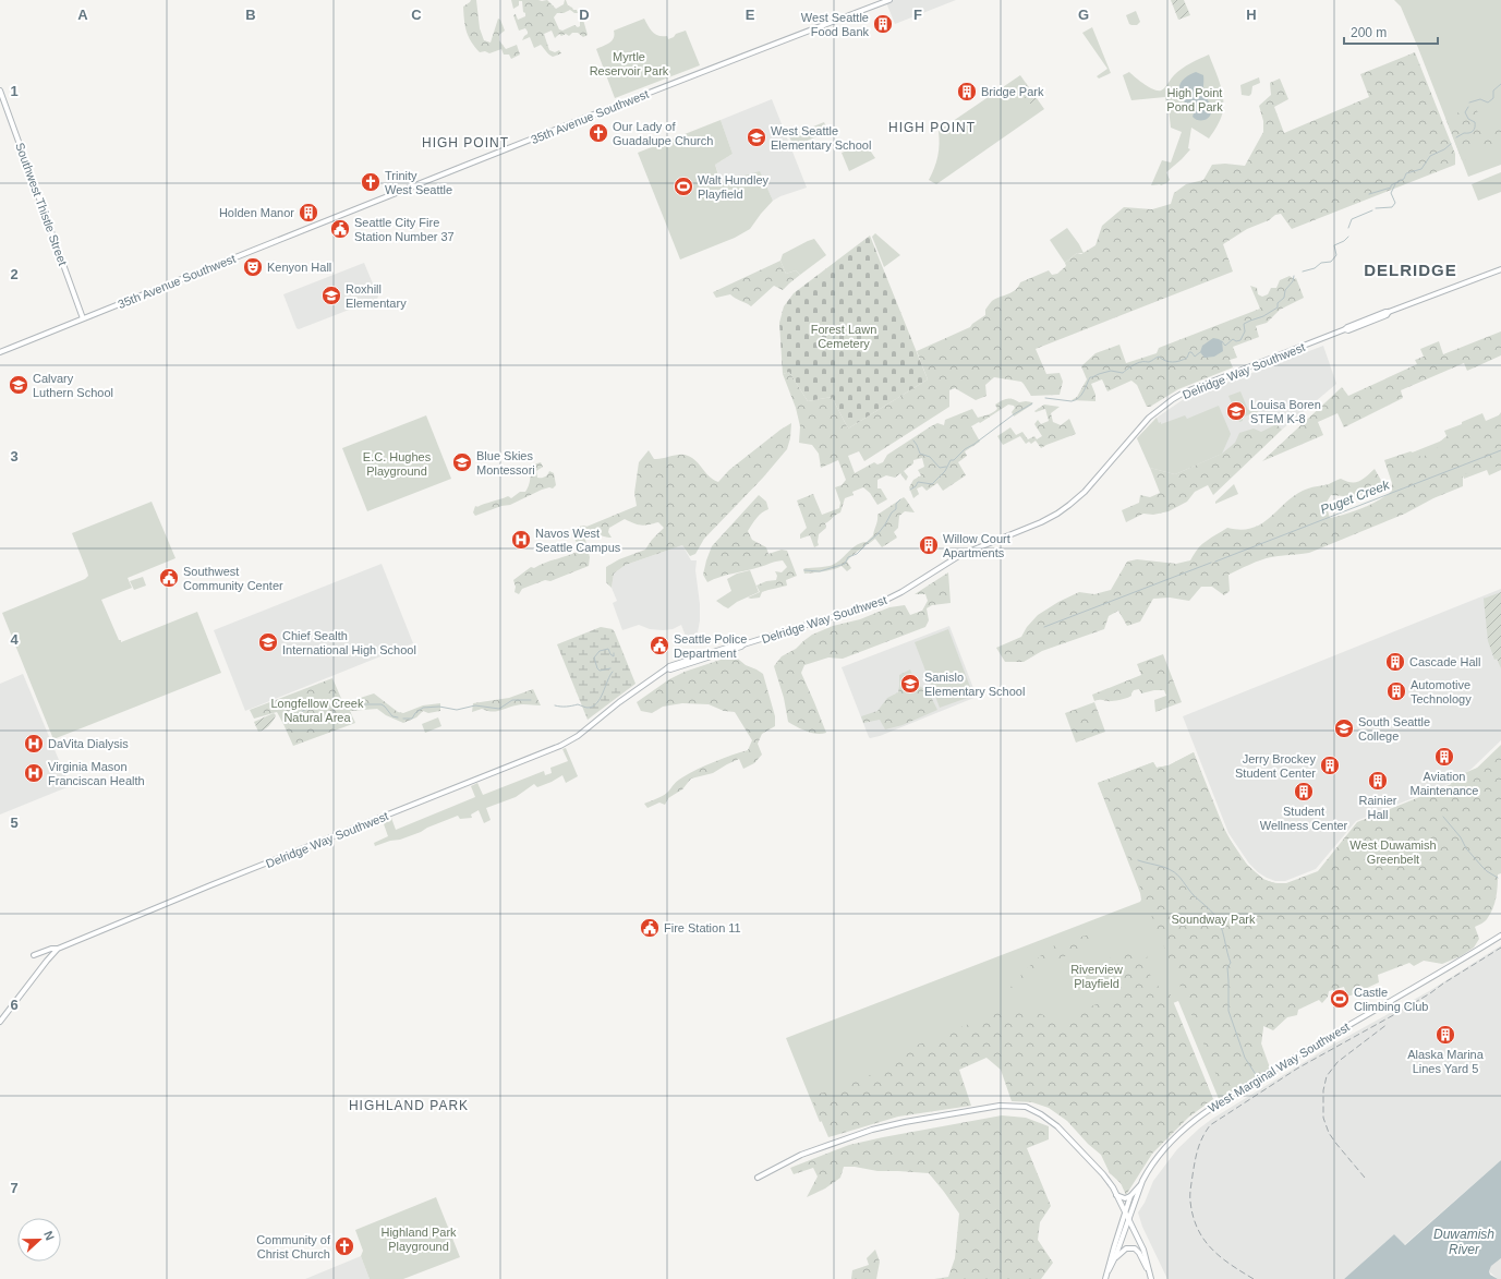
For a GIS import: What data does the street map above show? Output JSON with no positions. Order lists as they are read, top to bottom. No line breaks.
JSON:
{"streets":{"main road":["35th Avenue Southwest","Southwest Thistle Street","Delridge Way Southwest","West Marginal Way Southwest"]},"crossings":[["35th Avenue Southwest","Southwest Thistle Street"]],"districts":["HIGH POINT","HIGH POINT","DELRIDGE","HIGHLAND PARK"],"water":["Puget Creek","Duwamish River"],"parks":["Myrtle Reservoir Park","High Point Pond Park","Forest Lawn Cemetery","E.C. Hughes Playground","Longfellow Creek Natural Area","West Duwamish Greenbelt","Soundway Park","Riverview Playfield","Highland Park Playground"],"places":{"building":["West Seattle Food Bank","Bridge Park","Holden Manor","Willow Court Apartments","Cascade Hall","Automotive Technology","Aviation Maintenance","Jerry Brockey Student Center","Rainier Hall","Student Wellness Center","Alaska Marina Lines Yard 5"],"church":["Our Lady of Guadalupe Church","Trinity West Seattle","Community of Christ Church"],"school or university":["West Seattle Elementary School","Roxhill Elementary","Calvary Luthern School","Louisa Boren STEM K-8","Blue Skies Montessori","Chief Sealth International High School","Sanislo Elementary School","South Seattle College"],"sports":["Walt Hundley Playfield","Castle Climbing Club"],"public building":["Seattle City Fire Station Number 37","Southwest Community Center","Seattle Police Department","Fire Station 11"],"theatre":["Kenyon Hall"],"hospital":["Navos West Seattle Campus","DaVita Dialysis","Virginia Mason Franciscan Health"]},"scale_bar":"200 m","north":"right","grid":{"columns":["A","B","C","D","E","F","G","H"],"rows":["1","2","3","4","5","6","7"]}}
